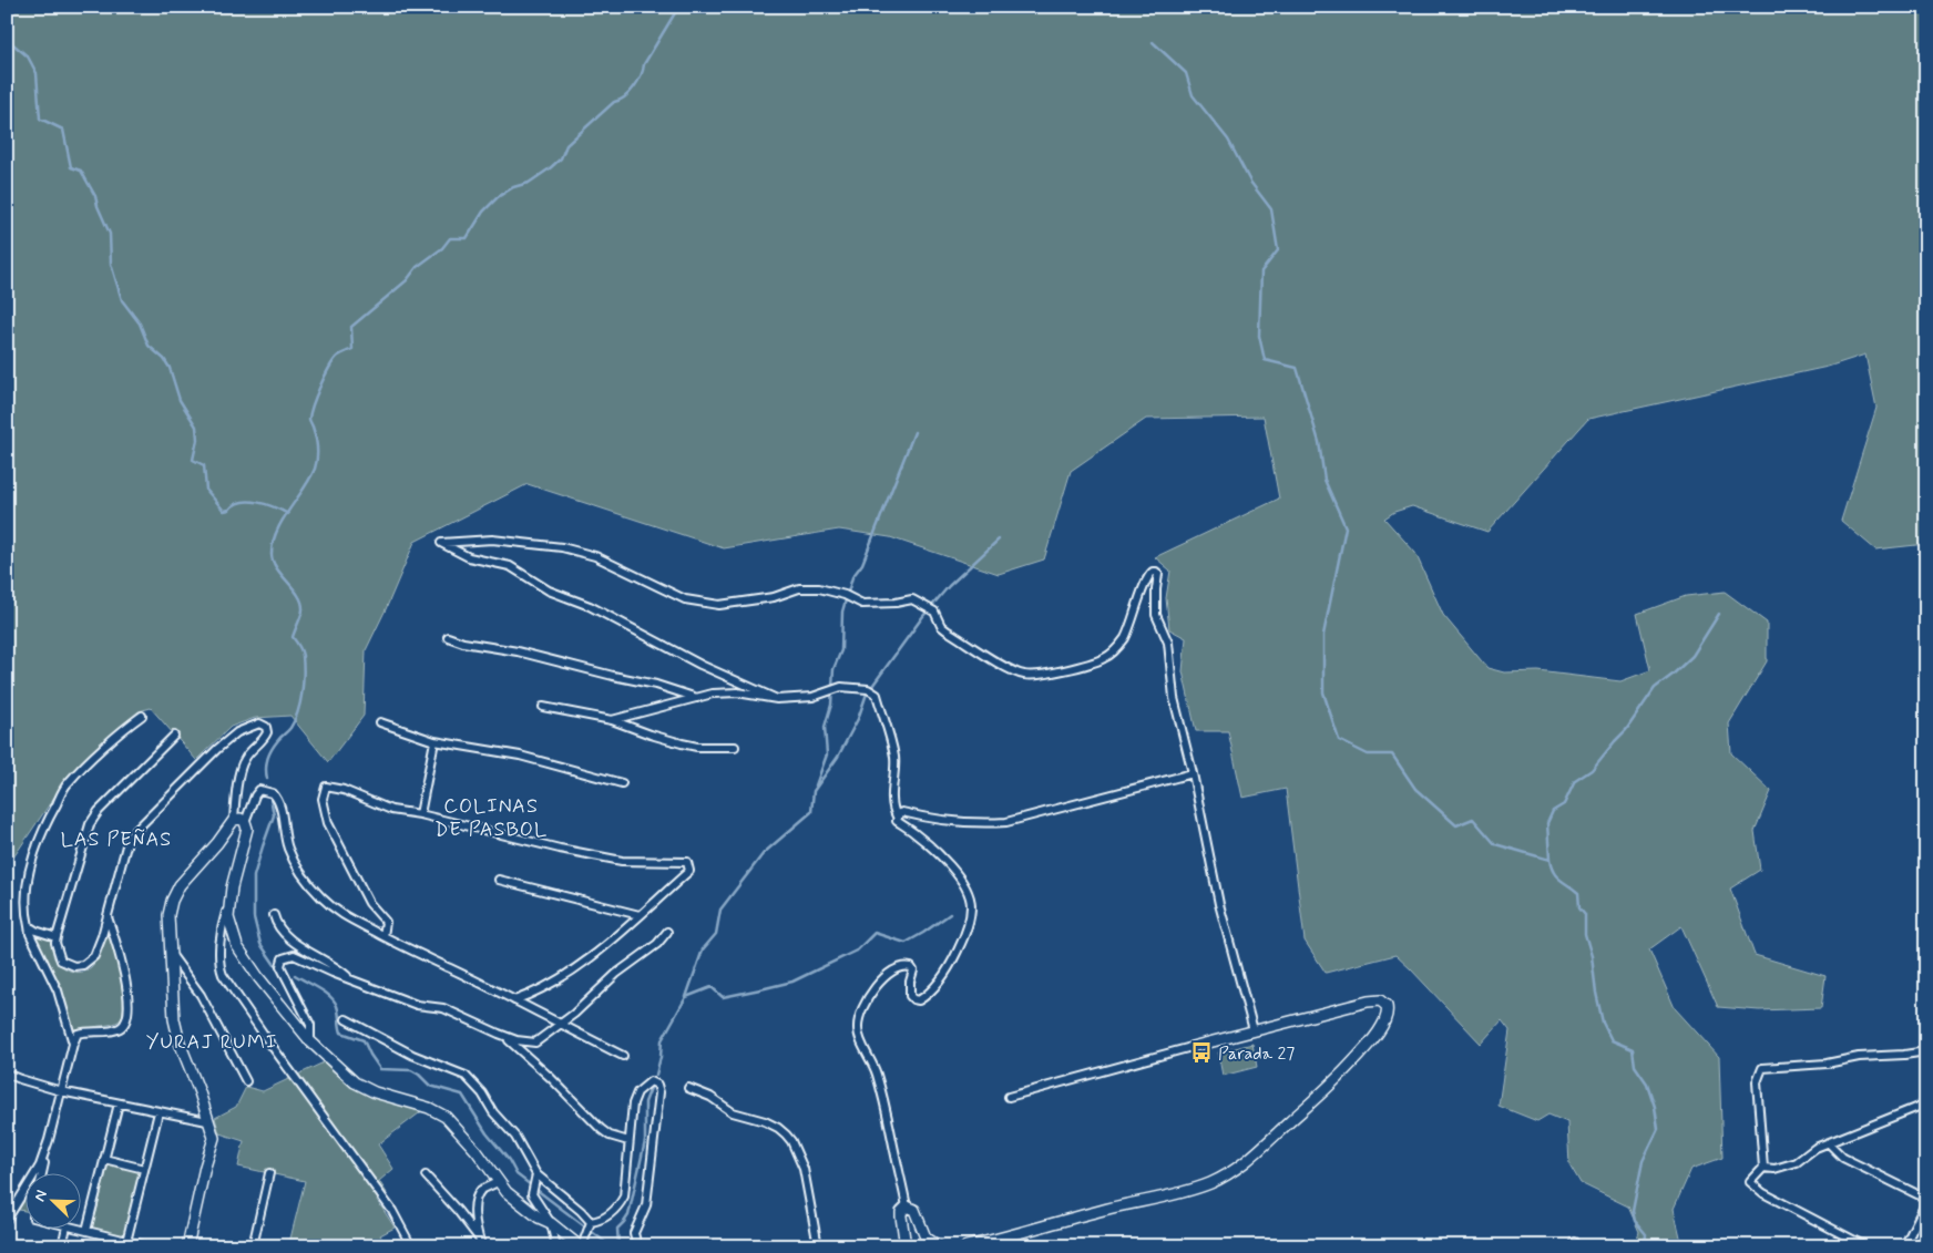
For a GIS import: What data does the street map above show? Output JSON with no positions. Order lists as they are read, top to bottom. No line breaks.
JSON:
{"districts":["COLINAS DE PASBOL","LAS PEÑAS","YURAJ RUMI"],"places":{"bus stop":["Parada 27"]},"north":"top left"}
